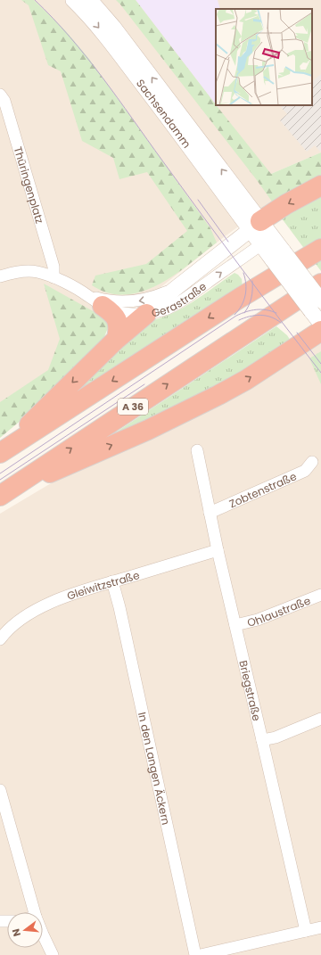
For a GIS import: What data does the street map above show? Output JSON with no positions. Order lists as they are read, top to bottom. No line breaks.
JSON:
{"streets":{"highway":["A 36"],"street":["Sachsendamm","Thüringenplatz","Gerastraße","Zobtenstraße","Gleiwitzstraße","Ohlaustraße","Briegstraße","In den Langen Äckern"]},"crossings":[["Sachsendamm","Gerastraße"],["Thüringenplatz","Gerastraße"],["Zobtenstraße","Briegstraße"],["Gleiwitzstraße","Briegstraße"],["Gleiwitzstraße","In den Langen Äckern"],["Ohlaustraße","Briegstraße"]],"north":"left"}
